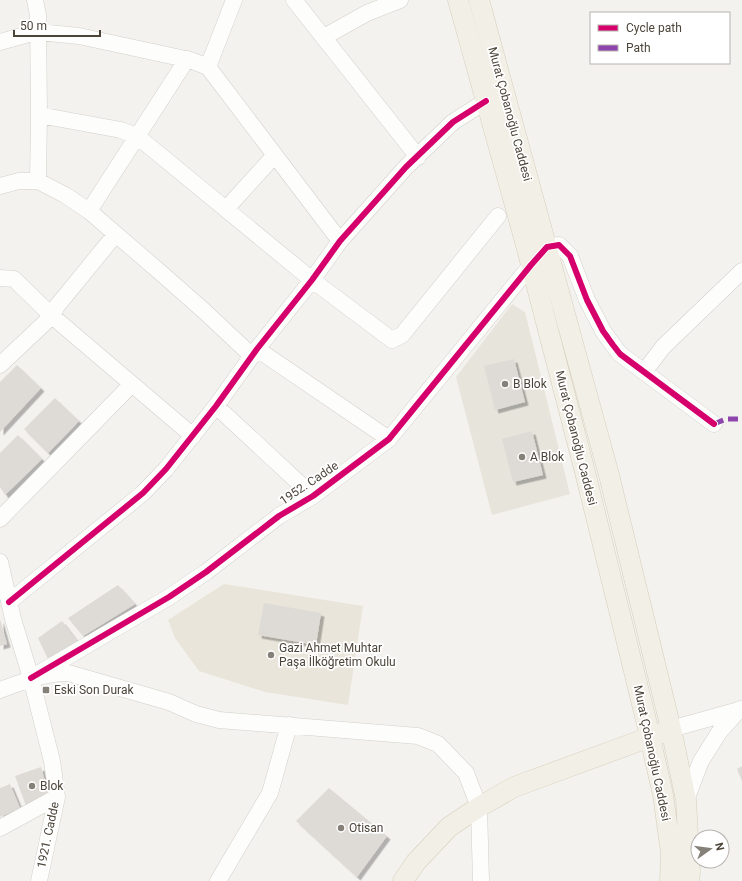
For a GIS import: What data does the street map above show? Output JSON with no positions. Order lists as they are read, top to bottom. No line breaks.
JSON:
{"streets":{"main road":["Murat Çobanoğlu Caddesi"],"street":["1952. Cadde","1921. Cadde"]},"crossings":[["Murat Çobanoğlu Caddesi","1952. Cadde"],["1952. Cadde","1921. Cadde"]],"places":{"other":["B Blok","A Blok","Gazi Ahmet Muhtar Paşa İlköğretim Okulu","Blok","Otisan"],"transit":["Eski Son Durak"]},"legend":["Cycle path","Path"],"scale_bar":"50 m","north":"right"}
